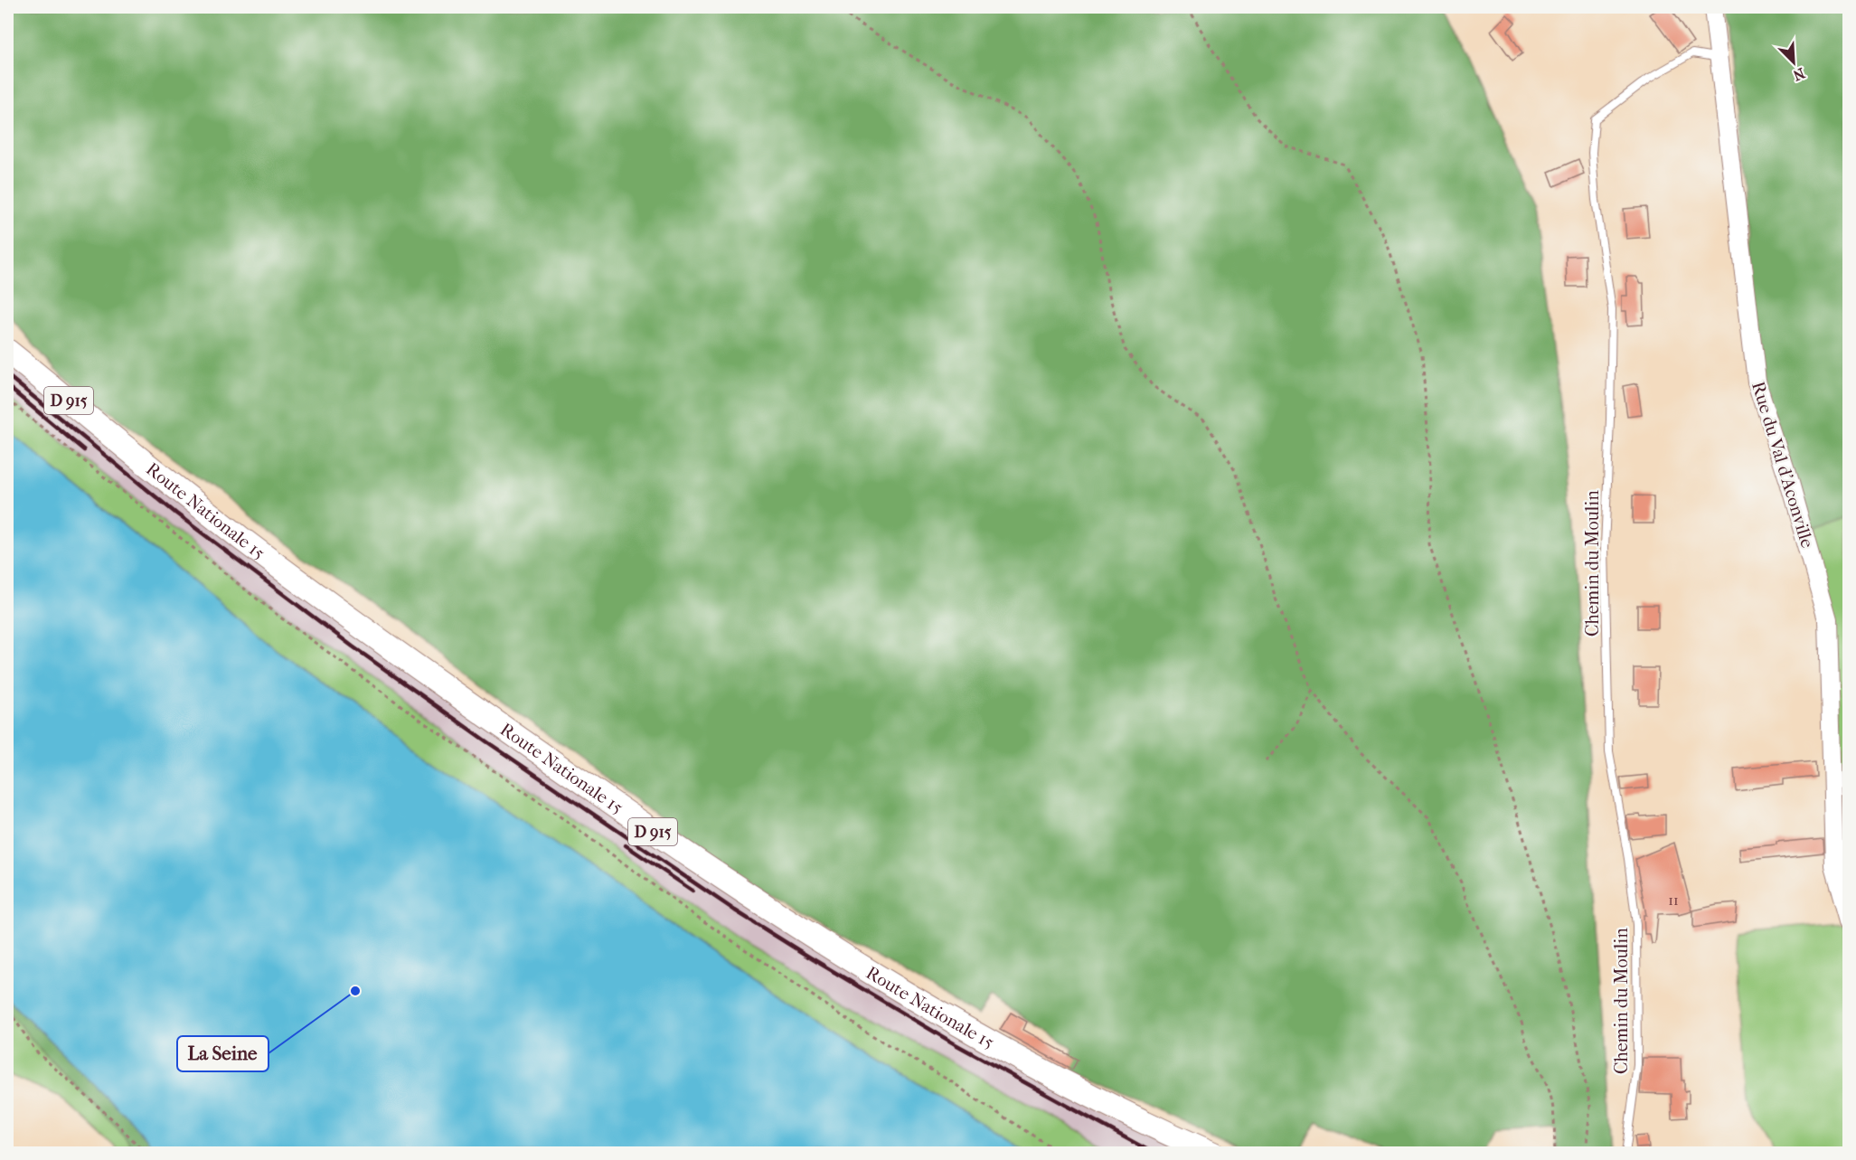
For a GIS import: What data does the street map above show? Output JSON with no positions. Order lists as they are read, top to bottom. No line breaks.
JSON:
{"streets":{"main road":["D 915","Route Nationale 15"],"street":["Rue du Val d'Aconville"],"lane":["Chemin du Moulin"]},"crossings":[["Rue du Val d'Aconville","Chemin du Moulin"]],"places":["La Seine"],"house_numbers":["11"],"north":"bottom right"}
